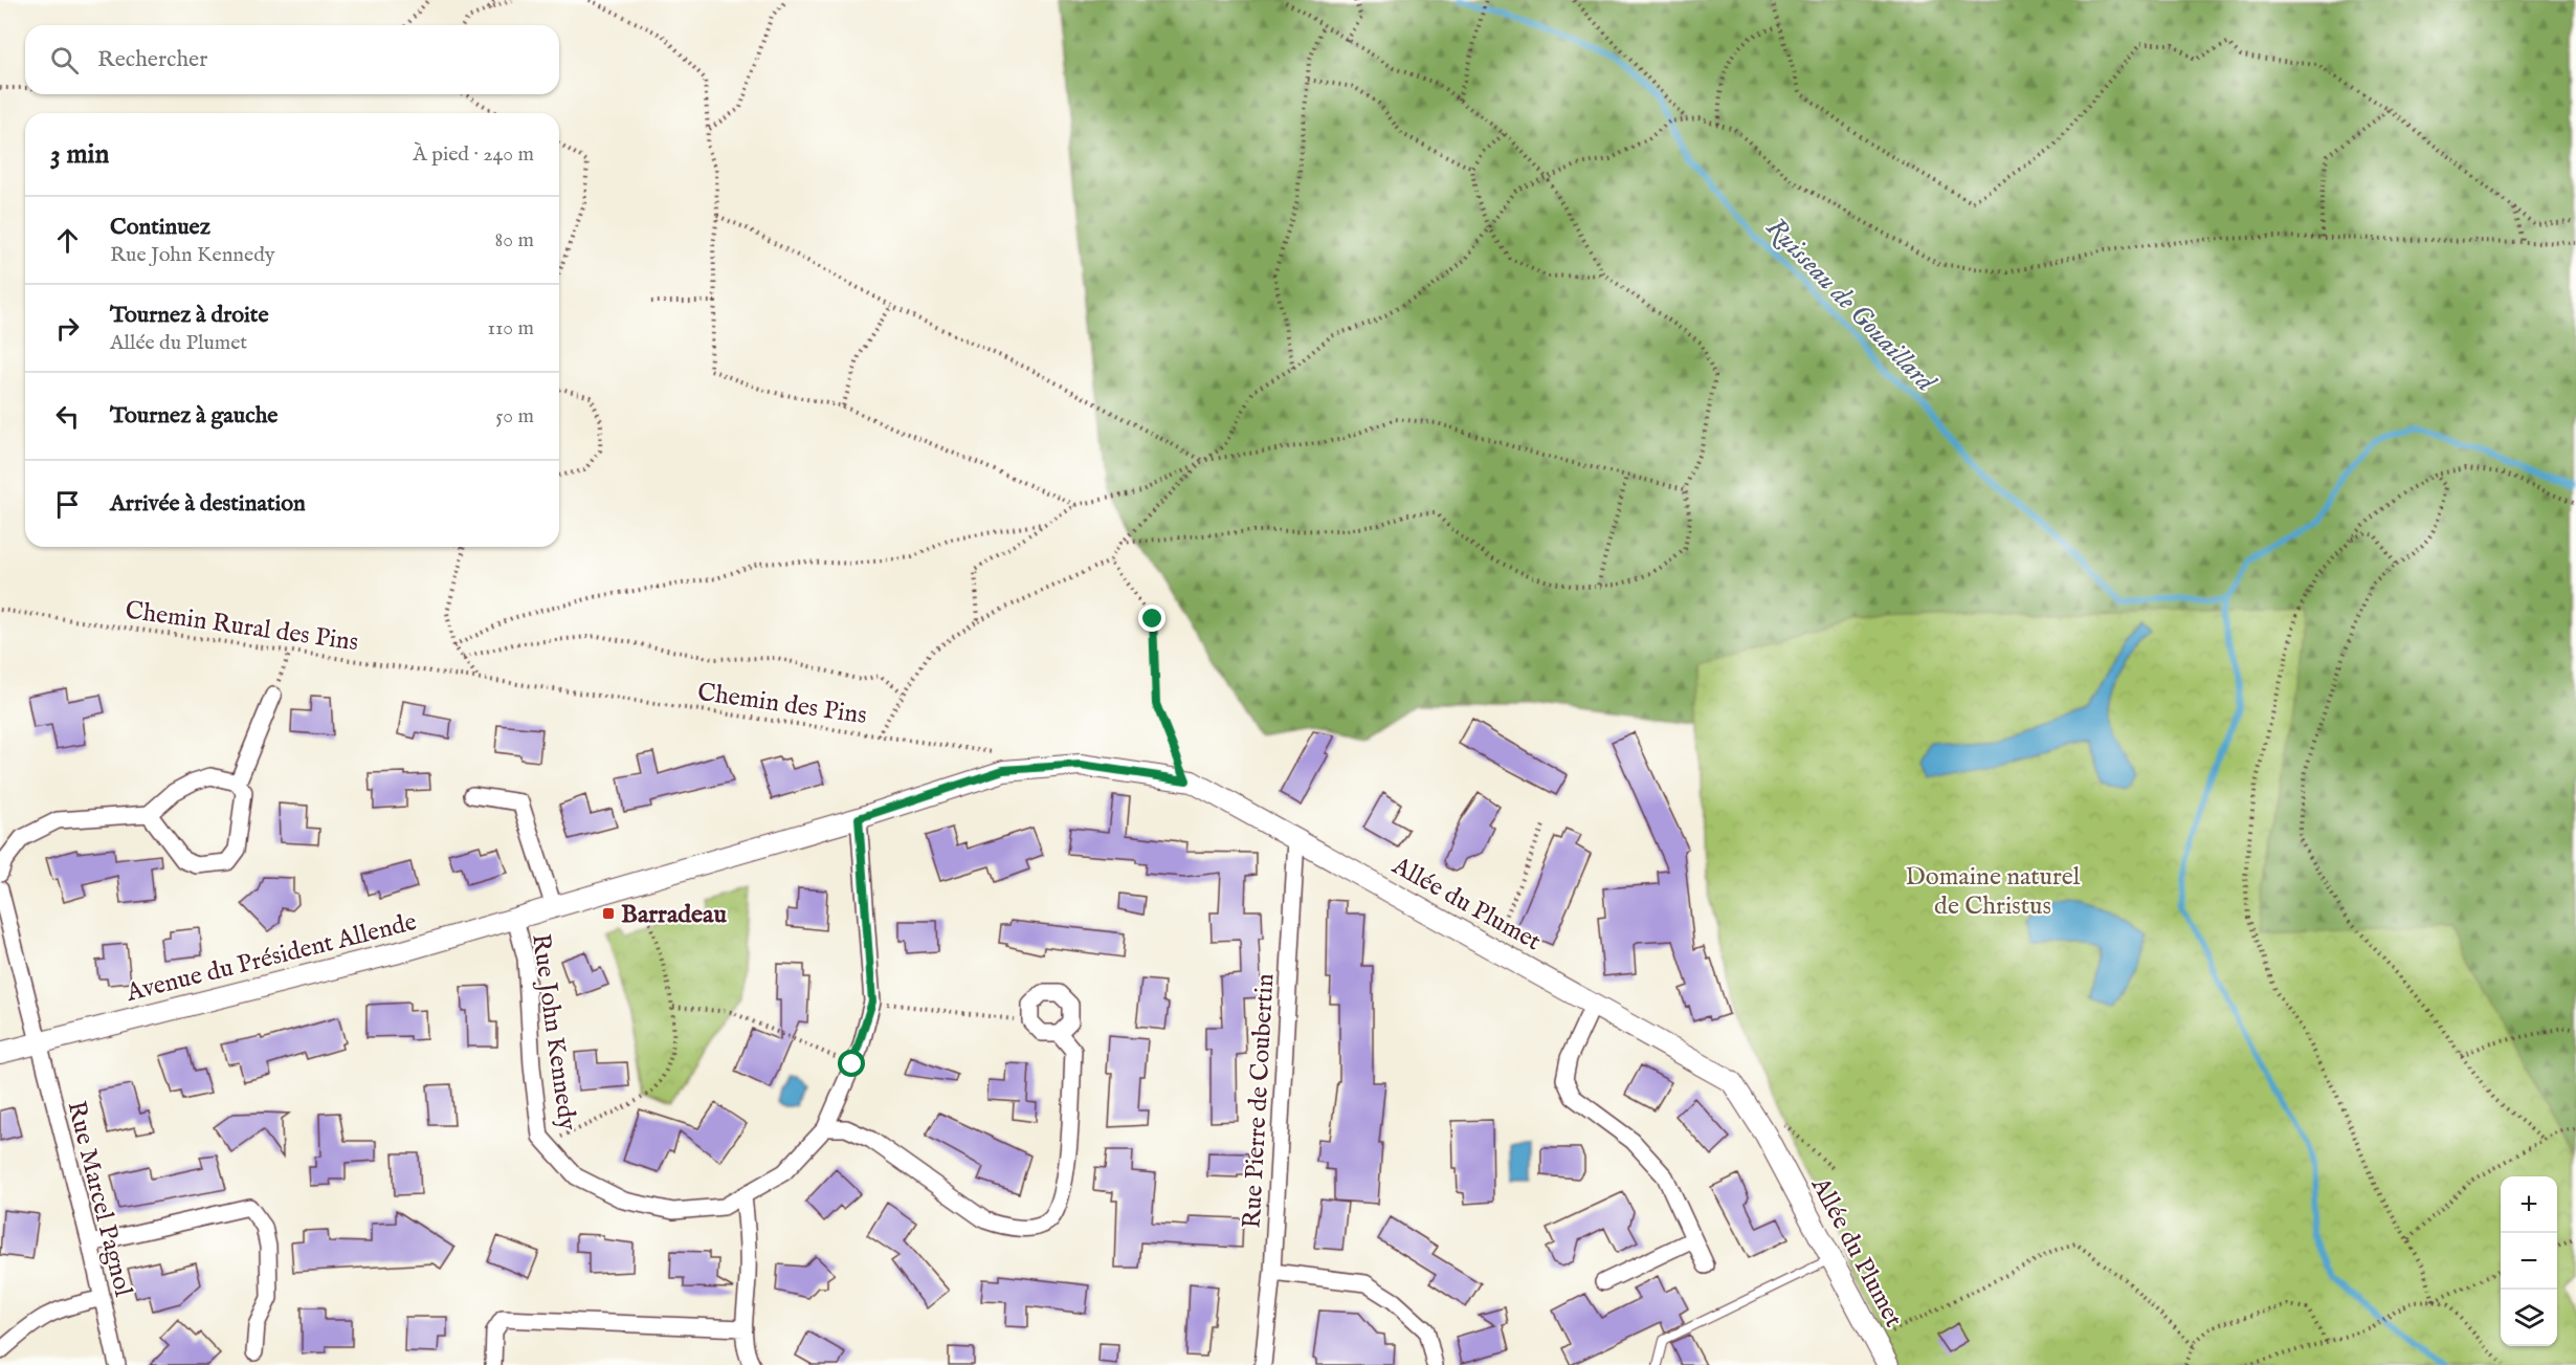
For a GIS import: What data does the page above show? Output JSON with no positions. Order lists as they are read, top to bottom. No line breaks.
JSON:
{"streets":{"street":["Allée du Plumet","Avenue du Président Allende","Rue John Kennedy","Rue Pierre de Coubertin","Rue Marcel Pagnol"],"path":["Chemin Rural des Pins","Chemin des Pins"]},"crossings":[["Chemin Rural des Pins","Chemin des Pins"],["Allée du Plumet","Avenue du Président Allende"],["Allée du Plumet","Rue John Kennedy"],["Allée du Plumet","Rue Pierre de Coubertin"],["Avenue du Président Allende","Rue John Kennedy"],["Avenue du Président Allende","Rue Marcel Pagnol"]],"water":["Ruisseau de Gouaillard"],"parks":["Domaine naturel de Christus"],"places":{"transit":["Barradeau"]},"page":{"search":"Rechercher","heading":["3 min","À pied · 240 m"],"list":[["Continuez","Rue John Kennedy","80 m"],["Tournez à droite","Allée du Plumet","110 m"],["Tournez à gauche","50 m"],"Arrivée à destination"],"map_buttons":["+","−"]}}
